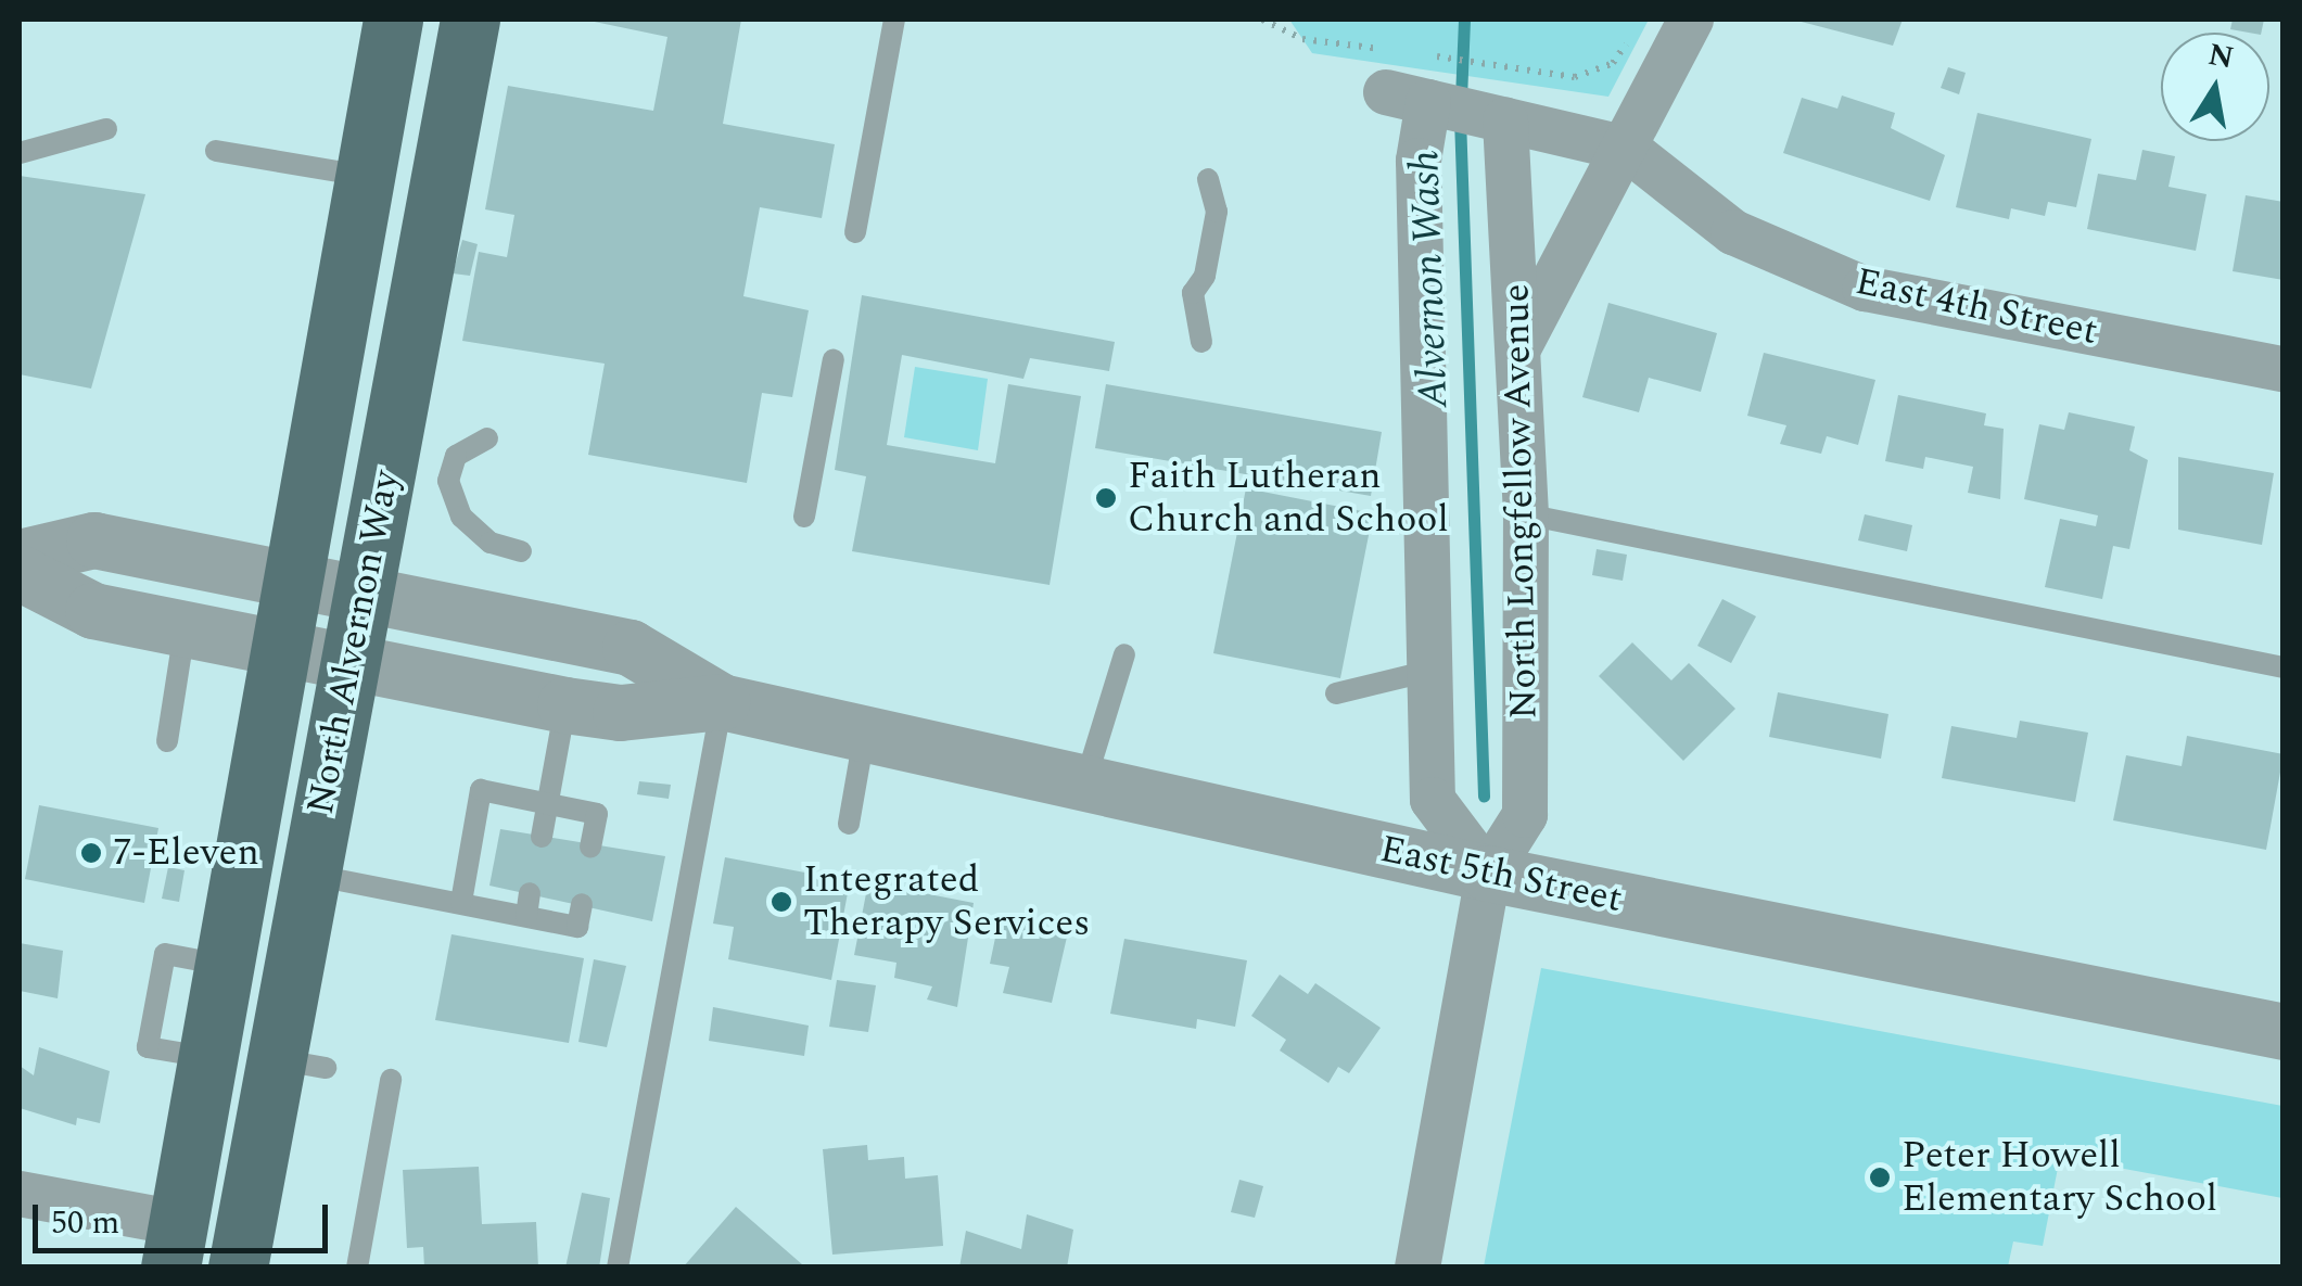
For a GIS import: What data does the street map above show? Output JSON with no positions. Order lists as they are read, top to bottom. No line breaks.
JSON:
{"streets":{"main road":["North Alvernon Way"],"street":["East 4th Street","North Longfellow Avenue","East 5th Street"]},"crossings":[["East 4th Street","North Longfellow Avenue"],["North Longfellow Avenue","East 5th Street"],["North Alvernon Way","East 5th Street"]],"water":["Alvernon Wash"],"places":["Faith Lutheran Church and School","7-Eleven","Integrated Therapy Services","Peter Howell Elementary School"],"scale_bar":"50 m","north":"top"}
